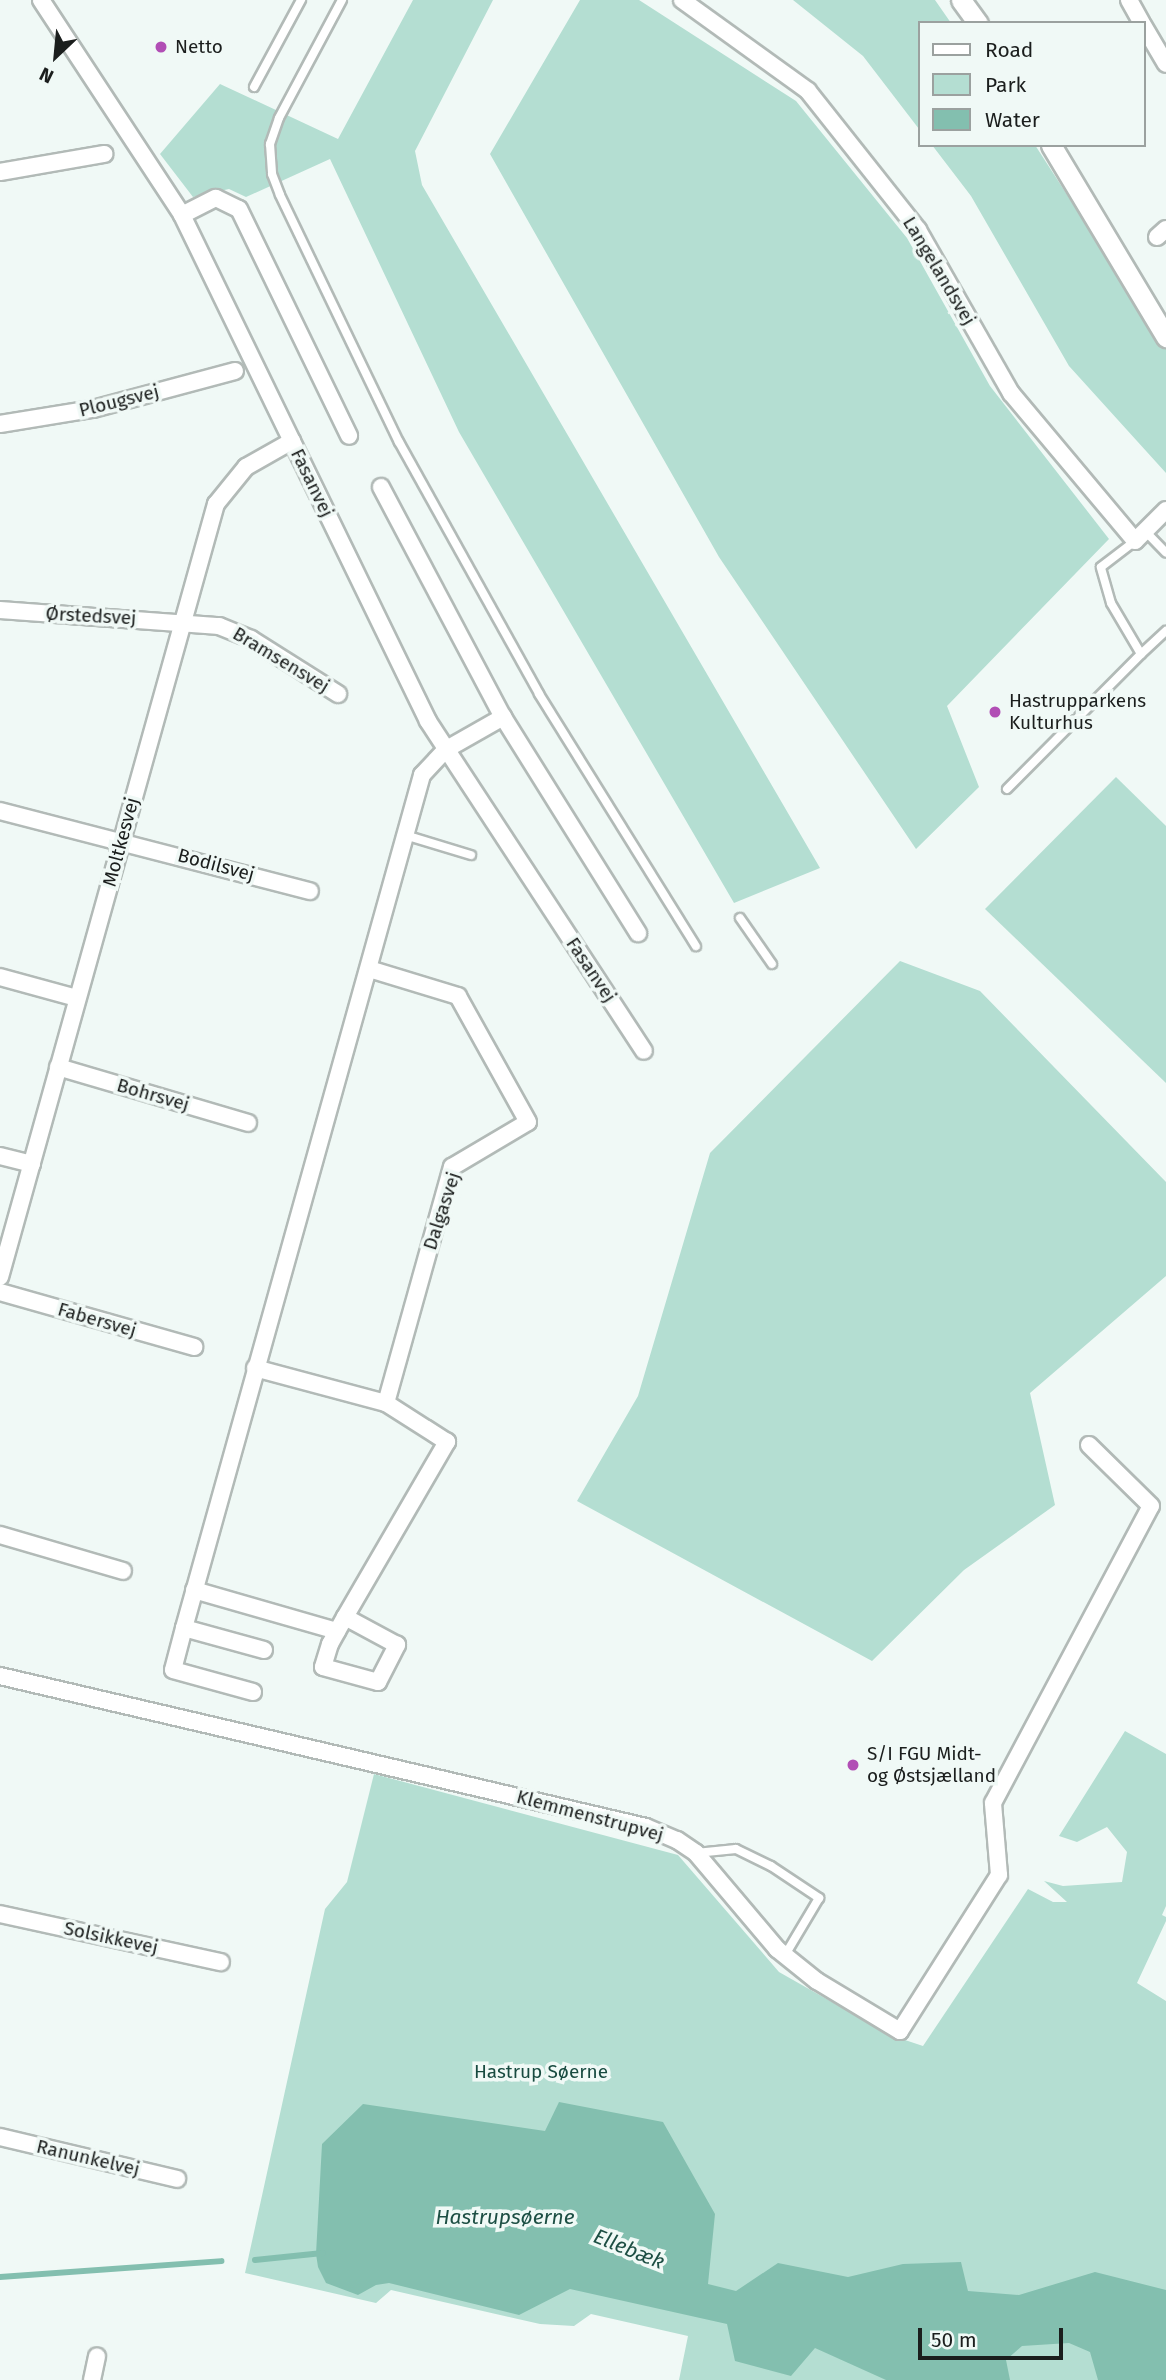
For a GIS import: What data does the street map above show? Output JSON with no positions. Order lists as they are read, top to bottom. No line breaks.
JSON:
{"streets":{"street":["Langelandsvej","Plougsvej","Fasanvej","Ørstedsvej","Bramsensvej","Moltkesvej","Bodilsvej","Bohrsvej","Dalgasvej","Fabersvej","Klemmenstrupvej","Solsikkevej","Ranunkelvej"]},"crossings":[["Fasanvej","Moltkesvej"],["Ørstedsvej","Bramsensvej"],["Ørstedsvej","Moltkesvej"],["Bramsensvej","Moltkesvej"],["Moltkesvej","Bodilsvej"],["Moltkesvej","Bohrsvej"]],"water":["Hastrupsøerne","Ellebæk"],"parks":["Hastrup Søerne"],"places":["Netto","Hastrupparkens Kulturhus","S/I FGU Midt- og Østsjælland"],"legend":["Road","Park","Water"],"scale_bar":"50 m","north":"bottom left"}
